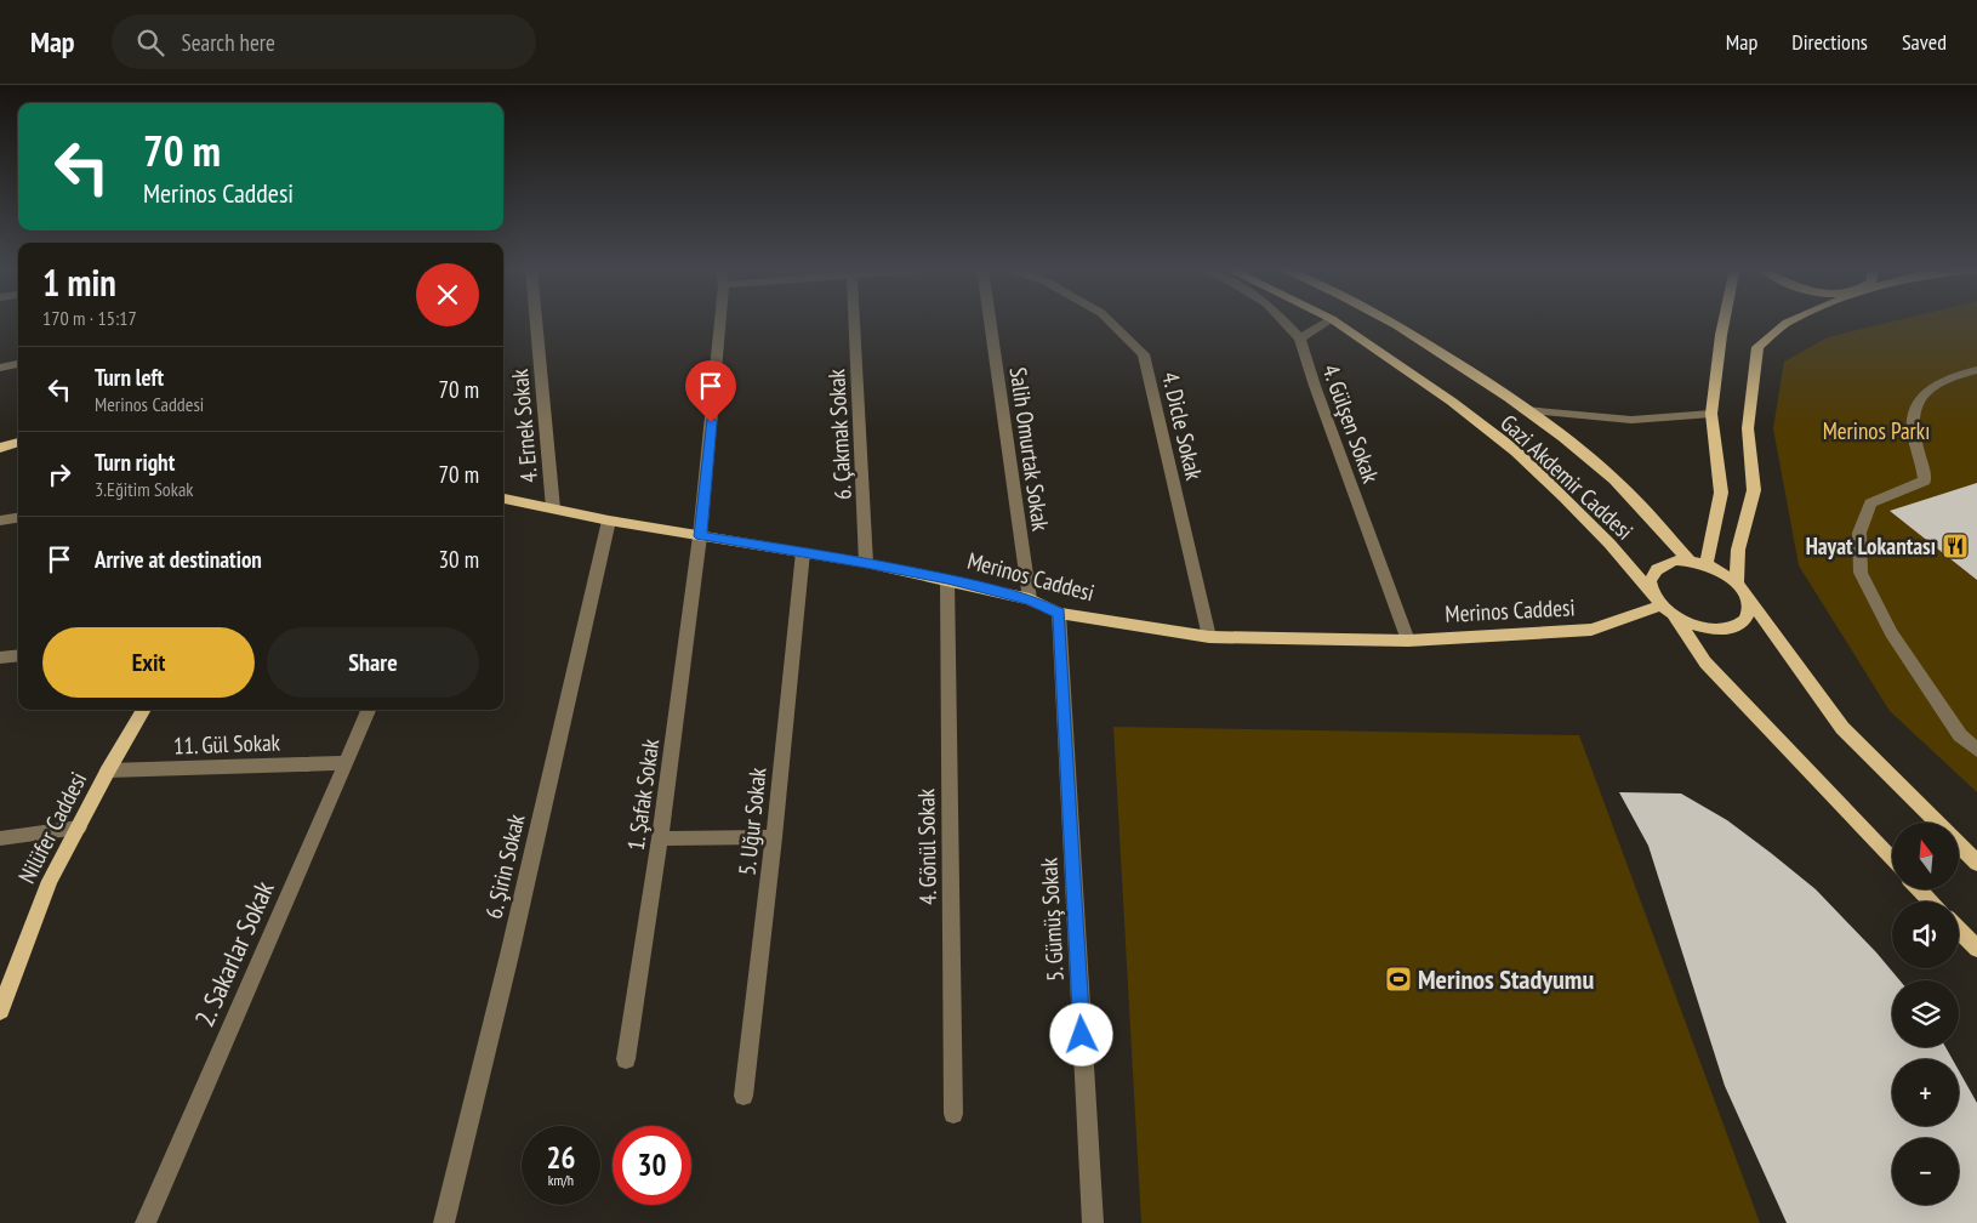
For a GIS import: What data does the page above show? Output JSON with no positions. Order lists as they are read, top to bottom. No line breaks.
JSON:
{"streets":{"main road":["Gazi Akdemir Caddesi","Merinos Caddesi","Nilüfer Caddesi"],"street":["4. Gülşen Sokak","4. Ernek Sokak","4. Dicle Sokak","6. Çakmak Sokak","Salih Omurtak Sokak","11. Gül Sokak","1. Şafak Sokak","5. Uğur Sokak","4. Gönül Sokak","6. Şirin Sokak","5. Gümüş Sokak","2. Sakarlar Sokak"]},"crossings":[["4. Gülşen Sokak","Merinos Caddesi"],["4. Ernek Sokak","Merinos Caddesi"],["4. Dicle Sokak","Merinos Caddesi"],["6. Çakmak Sokak","Merinos Caddesi"],["Salih Omurtak Sokak","Merinos Caddesi"],["Gazi Akdemir Caddesi","Merinos Caddesi"],["Merinos Caddesi","1. Şafak Sokak"],["Merinos Caddesi","5. Uğur Sokak"],["Merinos Caddesi","4. Gönül Sokak"],["Merinos Caddesi","6. Şirin Sokak"],["Merinos Caddesi","5. Gümüş Sokak"],["11. Gül Sokak","Nilüfer Caddesi"],["11. Gül Sokak","2. Sakarlar Sokak"]],"parks":["Merinos Parkı"],"places":{"restaurant":["Hayat Lokantası"],"sports":["Merinos Stadyumu"]},"north":"top","page":{"header":"Map","search":"Search here","nav":["Map","Directions","Saved"],"turn":["70 m","Merinos Caddesi"],"heading":["1 min","170 m · 15:17"],"list":[{"name":"Turn left","note":"Merinos Caddesi","value":"70 m"},{"name":"Turn right","note":"3.Eğitim Sokak","value":"70 m"},{"name":"Arrive at destination","value":"30 m"}],"buttons":["Exit","Share"],"map_buttons":["+","−"],"speed":"26 km/h","limit":"30"}}
